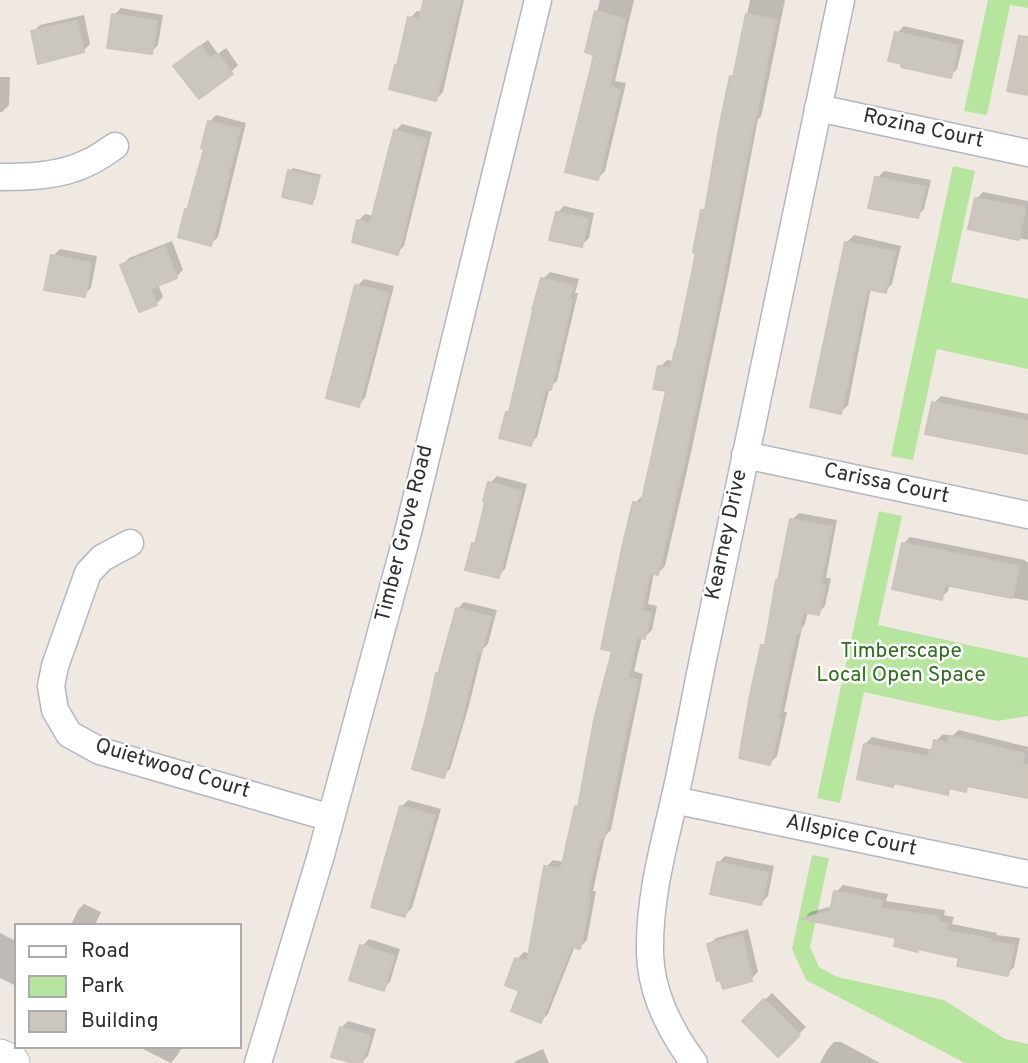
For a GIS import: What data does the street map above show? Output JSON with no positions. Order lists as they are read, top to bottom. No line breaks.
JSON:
{"streets":{"street":["Rozina Court","Carissa Court","Timber Grove Road","Kearney Drive","Quietwood Court","Allspice Court"]},"crossings":[["Rozina Court","Kearney Drive"],["Carissa Court","Kearney Drive"],["Timber Grove Road","Quietwood Court"],["Kearney Drive","Allspice Court"]],"parks":["Timberscape Local Open Space"],"legend":["Road","Park","Building"]}
